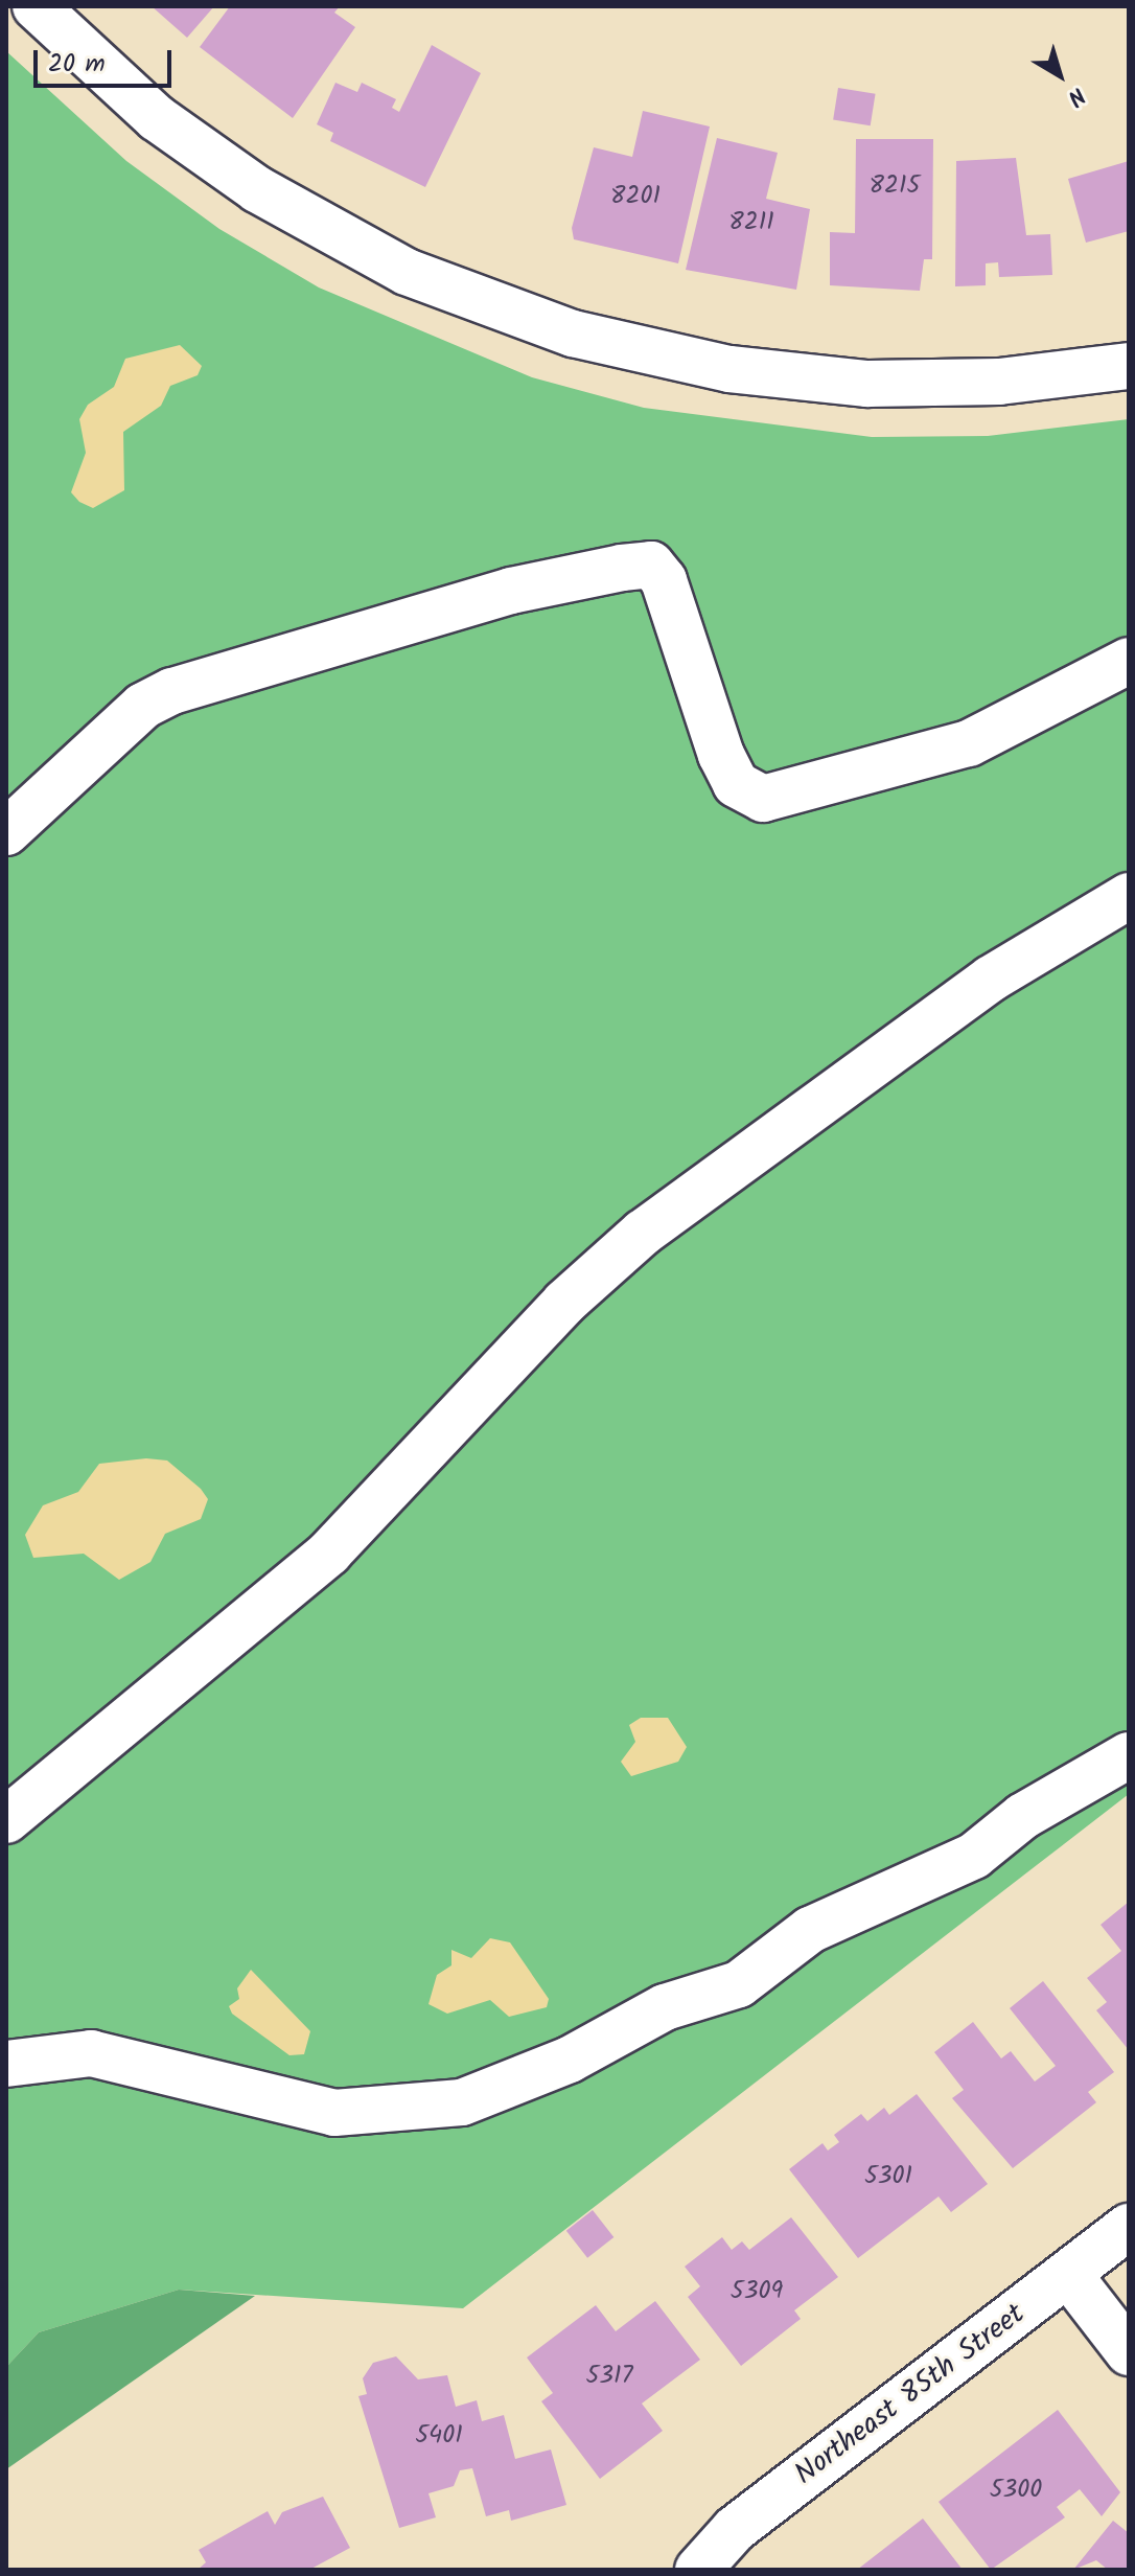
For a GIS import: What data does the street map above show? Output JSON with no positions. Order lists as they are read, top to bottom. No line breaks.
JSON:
{"streets":{"street":["Northeast 85th Street"]},"house_numbers":["8215","8201","8211","5301","5309","5317","5401","5300"],"scale_bar":"20 m","north":"bottom right"}
